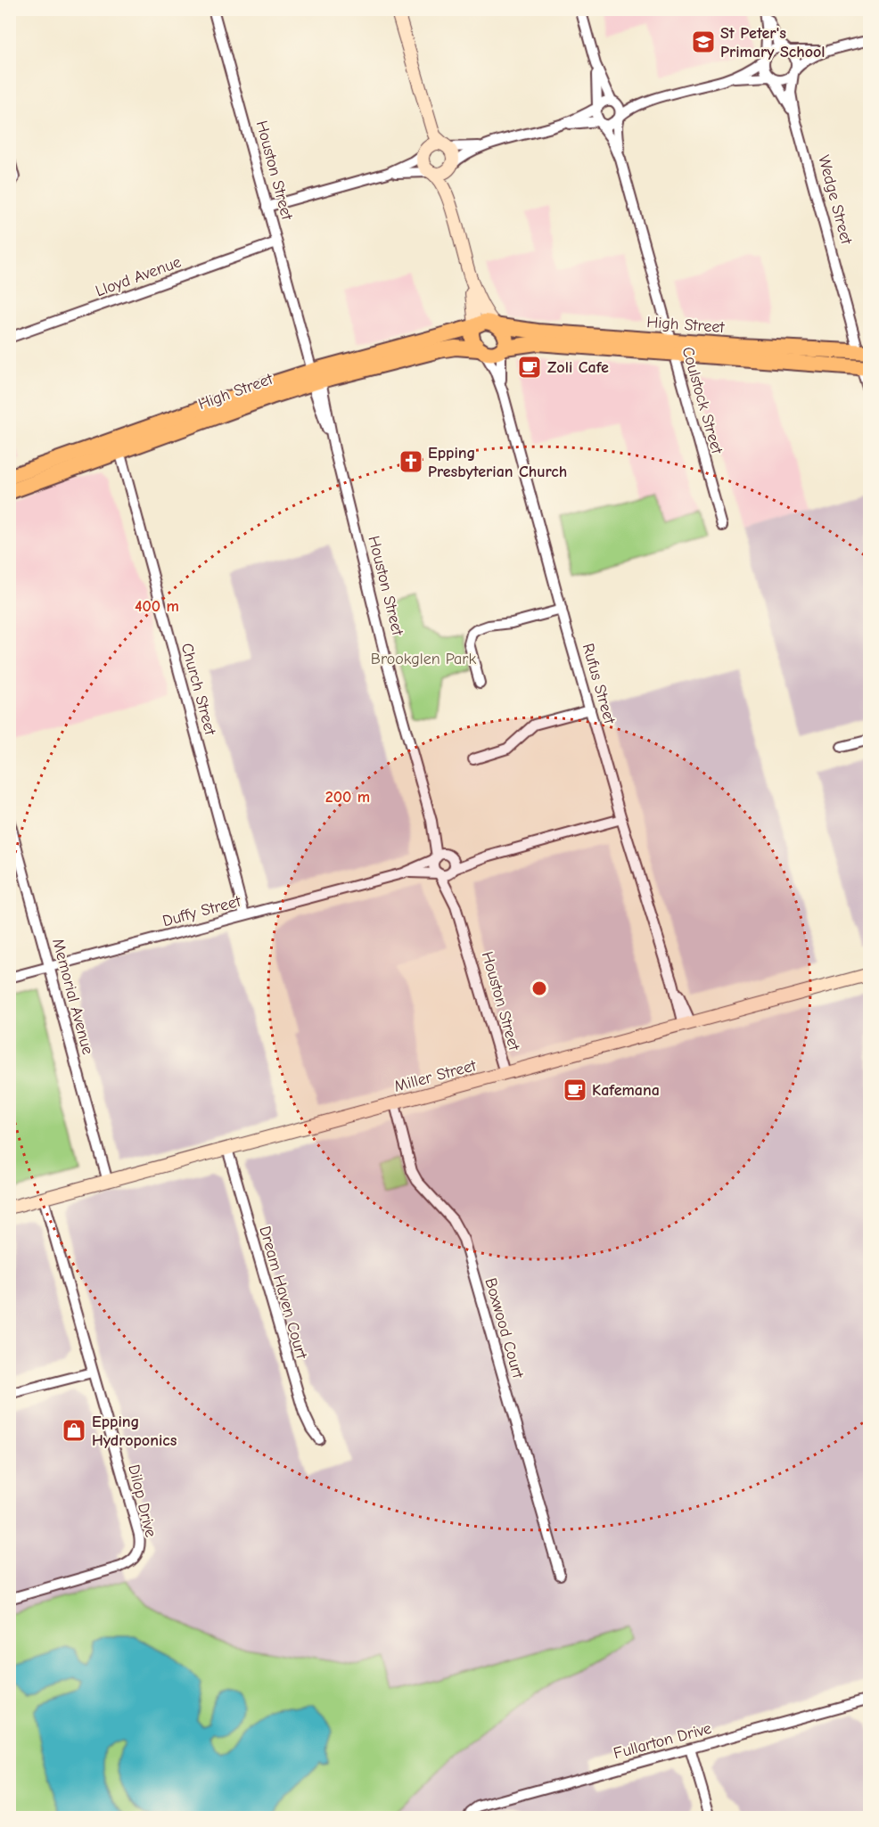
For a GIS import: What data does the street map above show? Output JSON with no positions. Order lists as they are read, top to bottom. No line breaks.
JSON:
{"streets":{"main road":["Wedge Street","High Street"],"street":["Houston Street","Lloyd Avenue","Coulstock Street","Rufus Street","Church Street","Duffy Street","Memorial Avenue","Miller Street","Dream Haven Court","Boxwood Court","Dilop Drive","Fullarton Drive"]},"crossings":[["Houston Street","Lloyd Avenue"],["Houston Street","High Street"],["Houston Street","Duffy Street"],["Houston Street","Miller Street"],["Wedge Street","High Street"],["High Street","Coulstock Street"],["High Street","Rufus Street"],["High Street","Church Street"],["Rufus Street","Miller Street"],["Church Street","Duffy Street"],["Duffy Street","Memorial Avenue"],["Memorial Avenue","Miller Street"],["Miller Street","Dream Haven Court"],["Miller Street","Boxwood Court"],["Miller Street","Dilop Drive"]],"parks":["Brookglen Park"],"places":{"school or university":["St Peter's Primary School"],"cafe":["Zoli Cafe","Kafemana"],"church":["Epping Presbyterian Church"],"shop":["Epping Hydroponics"]},"rings":["400 m","200 m"]}
